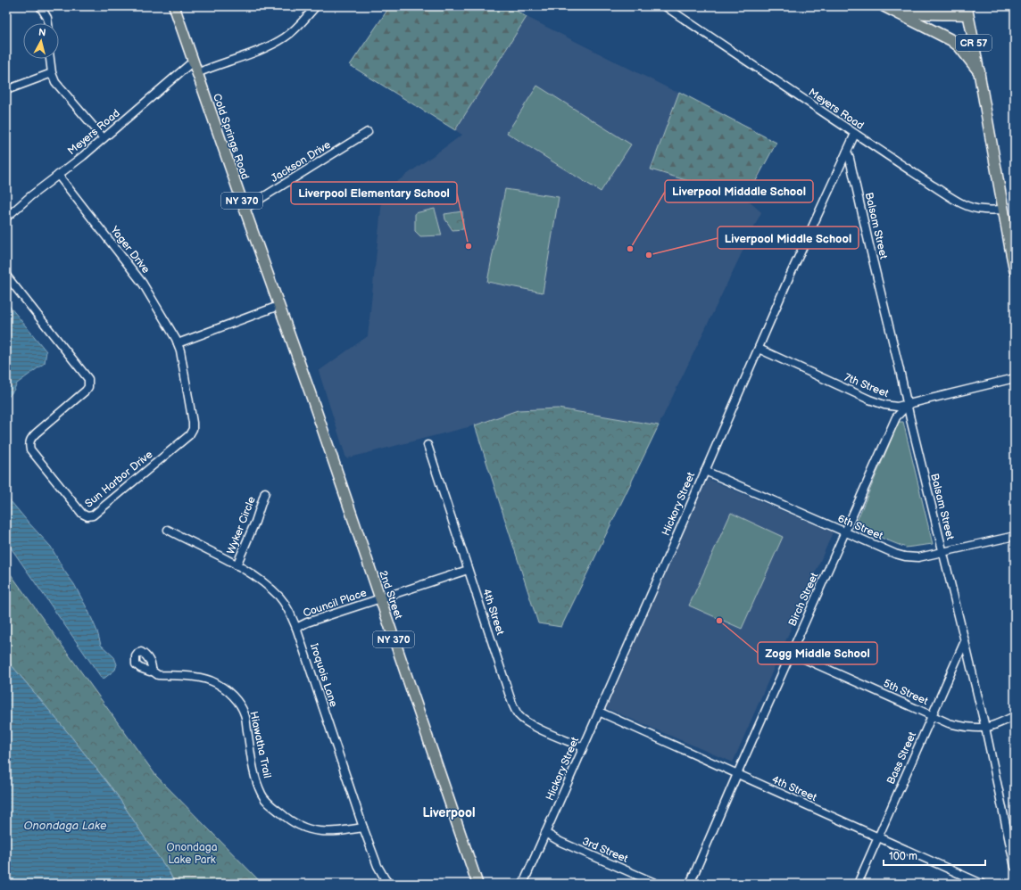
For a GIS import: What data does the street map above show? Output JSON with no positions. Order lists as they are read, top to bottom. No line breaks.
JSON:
{"streets":{"main road":["CR 57","Cold Springs Road","NY 370","2nd Street"],"street":["Meyers Road","Jackson Drive","Balsam Street","Yager Drive","7th Street","Sun Harbor Drive","Hickory Street","Wyker Circle","6th Street","Birch Street","Council Place","4th Street","Iroquois Lane","5th Street","Hiawatha Trail","Bass Street","3rd Street"]},"crossings":[["CR 57","Meyers Road"],["Meyers Road","Cold Springs Road"],["Meyers Road","Yager Drive"],["Meyers Road","Hickory Street"],["Cold Springs Road","Jackson Drive"],["Cold Springs Road","2nd Street"],["Balsam Street","7th Street"],["Balsam Street","Hickory Street"],["Balsam Street","6th Street"],["Balsam Street","Birch Street"],["Balsam Street","5th Street"],["Balsam Street","Bass Street"],["Yager Drive","Sun Harbor Drive"],["7th Street","Hickory Street"],["7th Street","Birch Street"],["Hickory Street","6th Street"],["Hickory Street","4th Street"],["Hickory Street","3rd Street"],["Wyker Circle","Iroquois Lane"],["6th Street","Birch Street"],["2nd Street","Council Place"],["Birch Street","4th Street"],["Birch Street","5th Street"],["Council Place","4th Street"],["Council Place","Iroquois Lane"],["4th Street","Bass Street"],["Iroquois Lane","Hiawatha Trail"],["5th Street","Bass Street"]],"districts":["Liverpool"],"water":["Onondaga Lake"],"parks":["Onondaga Lake Park"],"places":["Liverpool Elementary School","Liverpool Midddle School","Liverpool Middle School","Zogg Middle School"],"scale_bar":"100 m","north":"top"}
